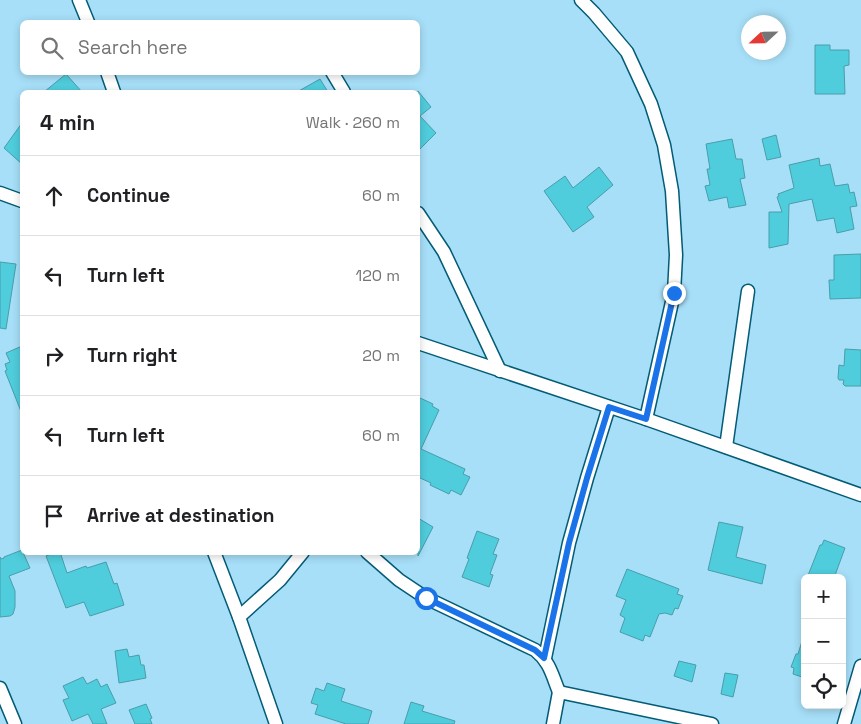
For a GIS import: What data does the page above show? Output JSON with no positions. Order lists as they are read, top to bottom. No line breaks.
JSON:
{"north":"left","page":{"search":"Search here","heading":["4 min","Walk · 260 m"],"list":[["Continue","60 m"],["Turn left","120 m"],["Turn right","20 m"],["Turn left","60 m"],"Arrive at destination"],"map_buttons":["+","−"]}}
